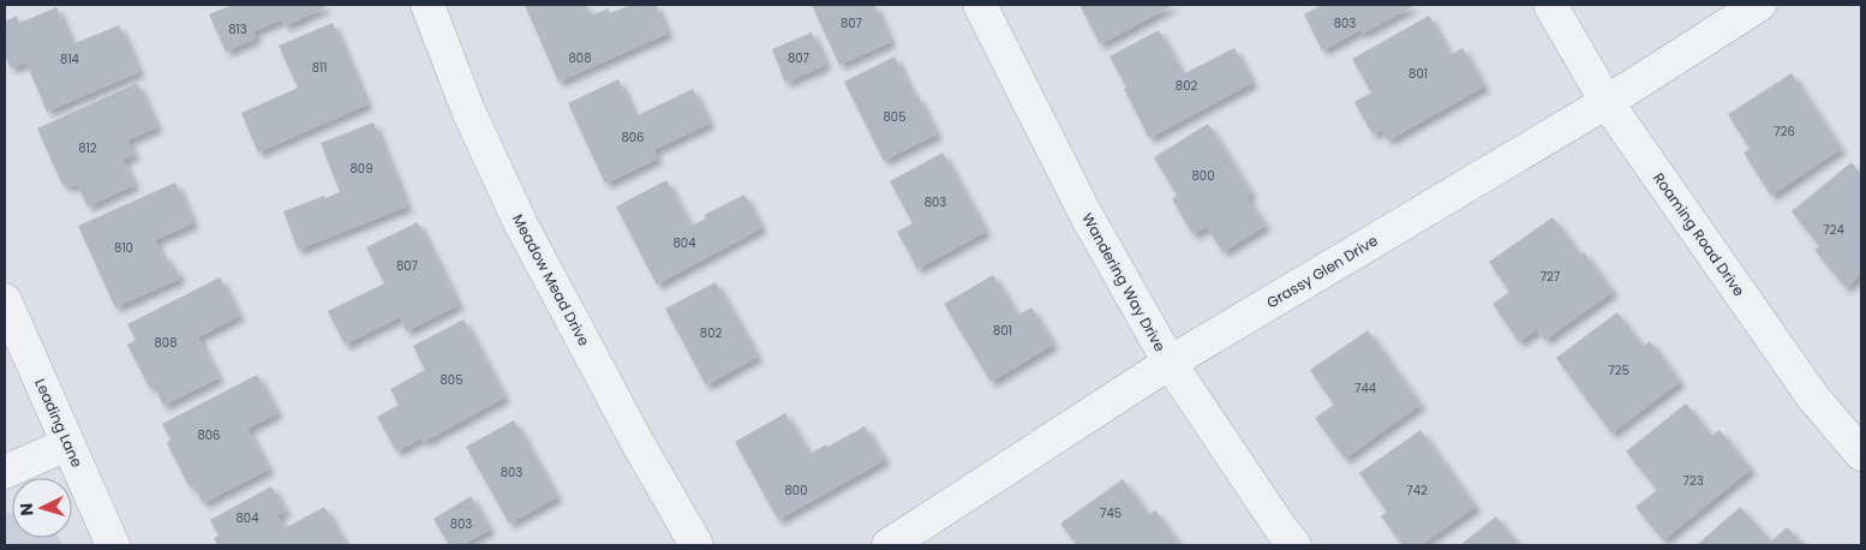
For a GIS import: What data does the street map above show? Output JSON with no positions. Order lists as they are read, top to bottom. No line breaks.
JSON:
{"streets":{"street":["Roaming Road Drive","Grassy Glen Drive","Meadow Mead Drive","Wandering Way Drive","Leading Lane"]},"crossings":[["Roaming Road Drive","Grassy Glen Drive"],["Grassy Glen Drive","Wandering Way Drive"]],"house_numbers":["807","803","813","808","807","814","811","801","802","805","726","806","812","809","800","803","724","804","810","807","727","801","802","808","725","805","744","806","803","723","800","742","745","804","803"],"north":"left"}
